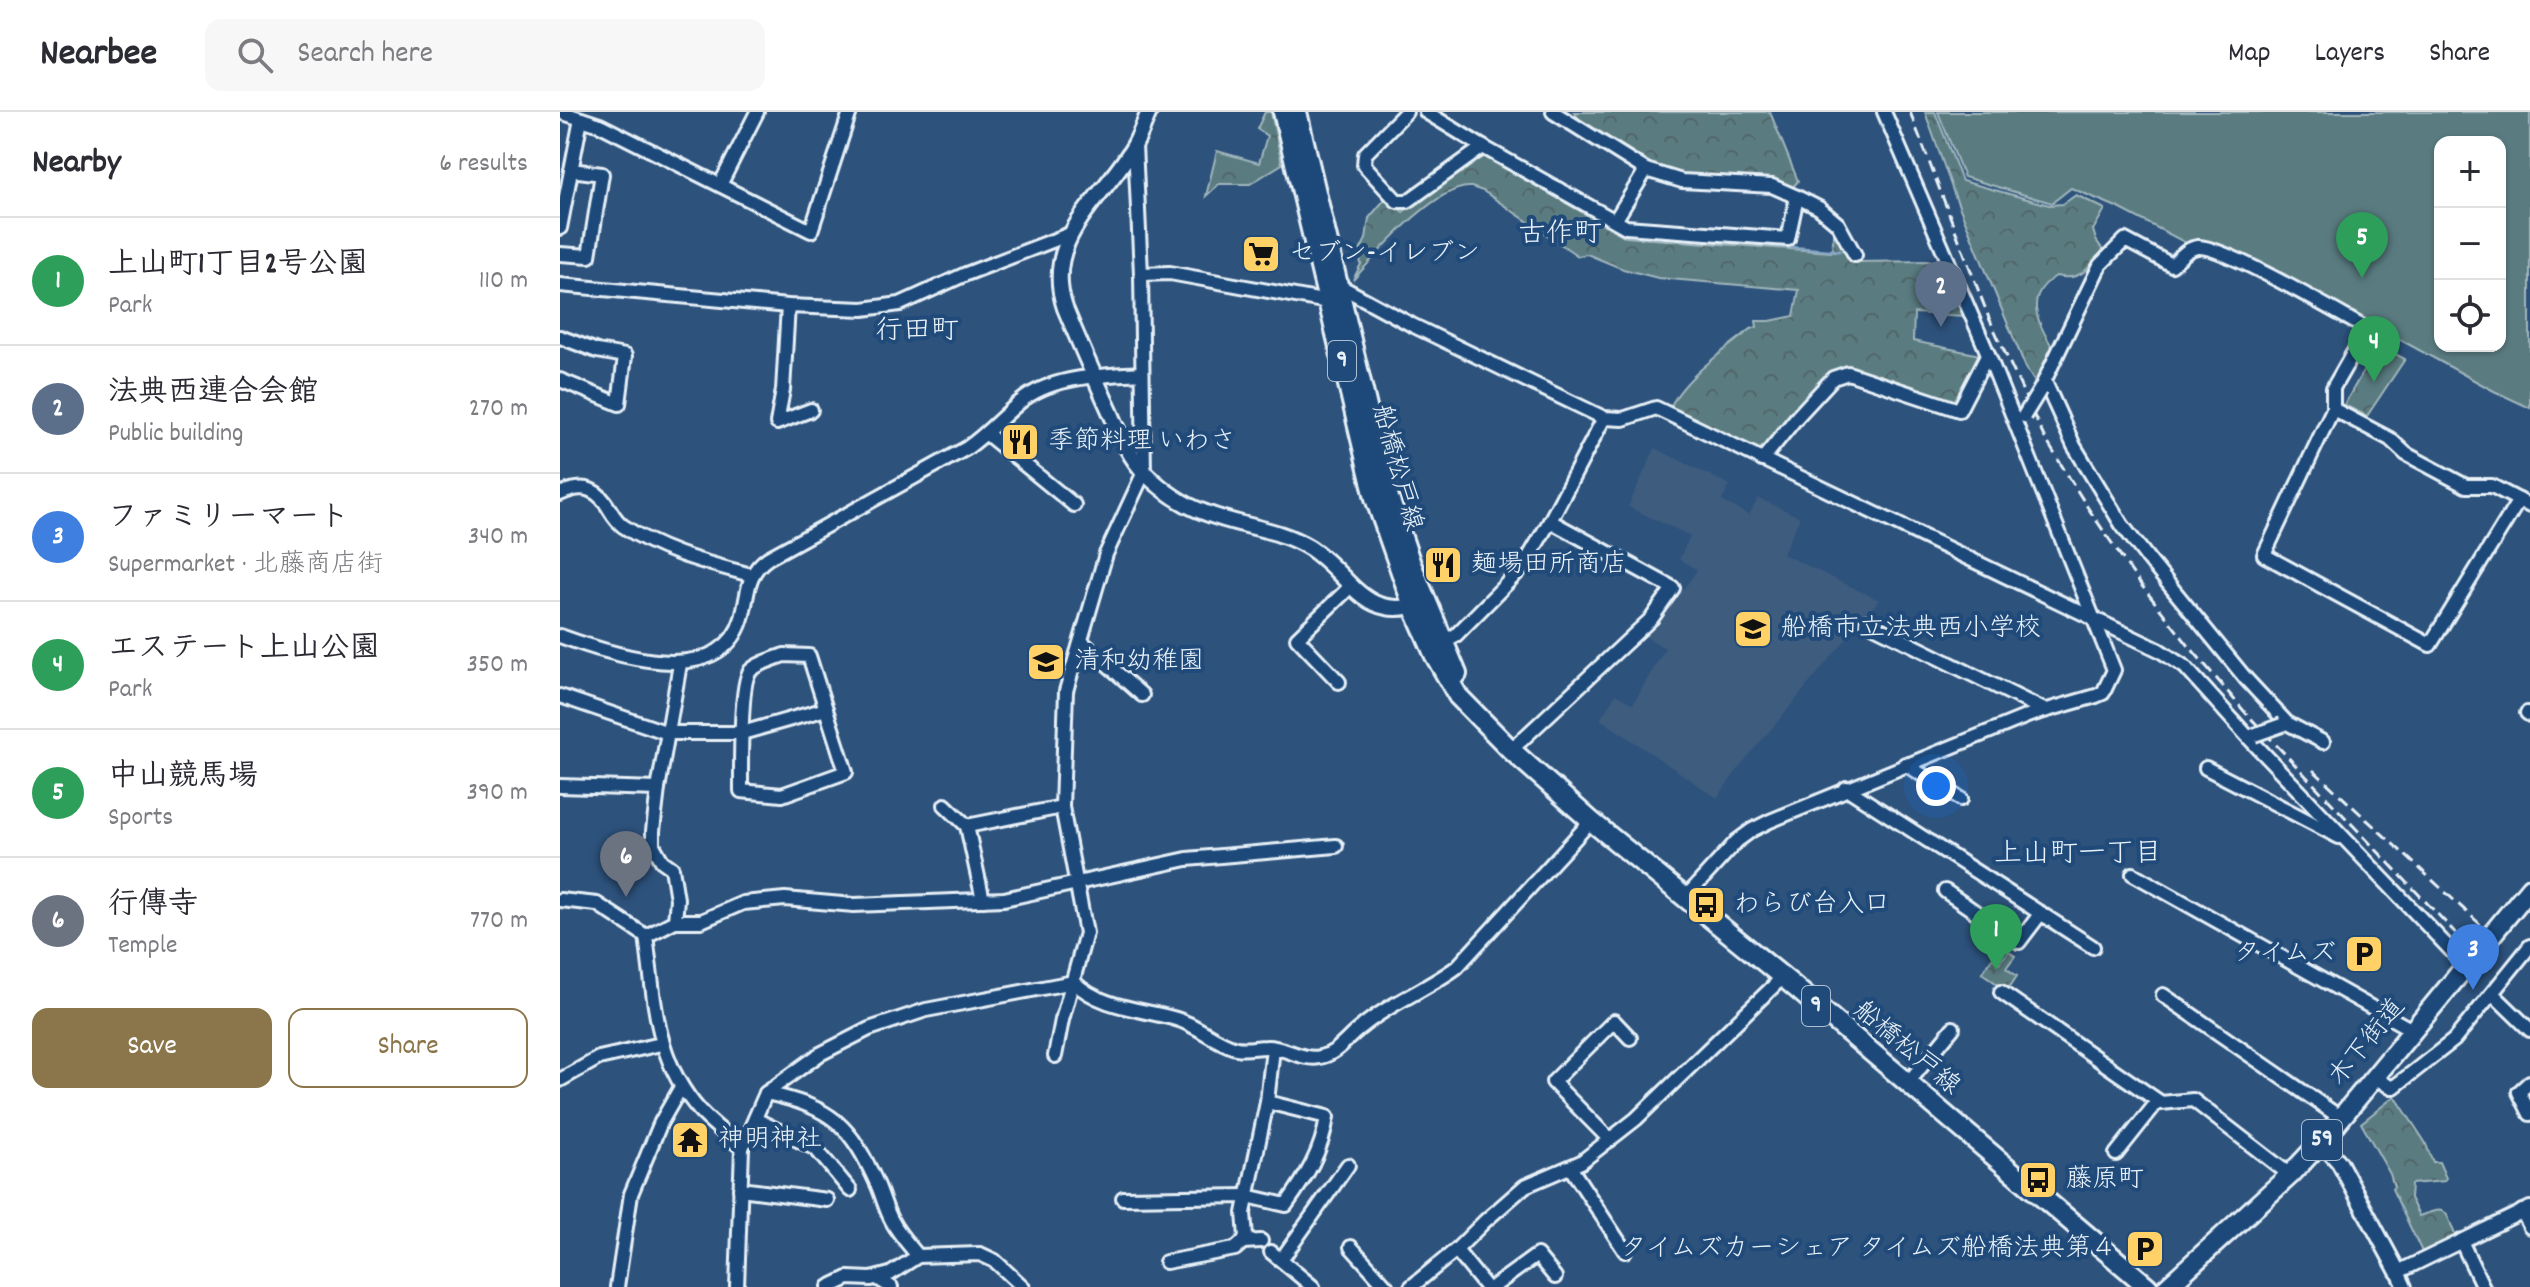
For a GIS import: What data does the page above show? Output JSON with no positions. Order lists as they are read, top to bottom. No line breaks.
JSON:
{"streets":{"main road":["9","船橋松戸線","木下街道","59"]},"districts":["古作町","行田町","上山町一丁目"],"places":{"supermarket":["セブン-イレブン"],"restaurant":["季節料理 いわさ","麺場田所商店"],"school or university":["船橋市立法典西小学校","清和幼稚園"],"bus stop":["わらび台入口","藤原町"],"parking":["タイムズ","タイムズカーシェア タイムズ船橋法典第４"],"temple":["神明神社"]},"page":{"header":"Nearbee","search":"Search here","nav":["Map","Layers","Share"],"heading":["Nearby","6 results"],"map_buttons":["+","−"],"pins":["5","2","4","6","1","3"],"list":[{"mark":"1","name":"上山町1丁目2号公園","note":"Park","value":"110 m"},{"mark":"2","name":"法典西連合会館","note":"Public building","value":"270 m"},{"mark":"3","name":"ファミリーマート","note":"Supermarket · 北藤商店街","value":"340 m"},{"mark":"4","name":"エステート上山公園","note":"Park","value":"350 m"},{"mark":"5","name":"中山競馬場","note":"Sports","value":"390 m"},{"mark":"6","name":"行傳寺","note":"Temple","value":"770 m"}],"buttons":["Save","Share"]}}
